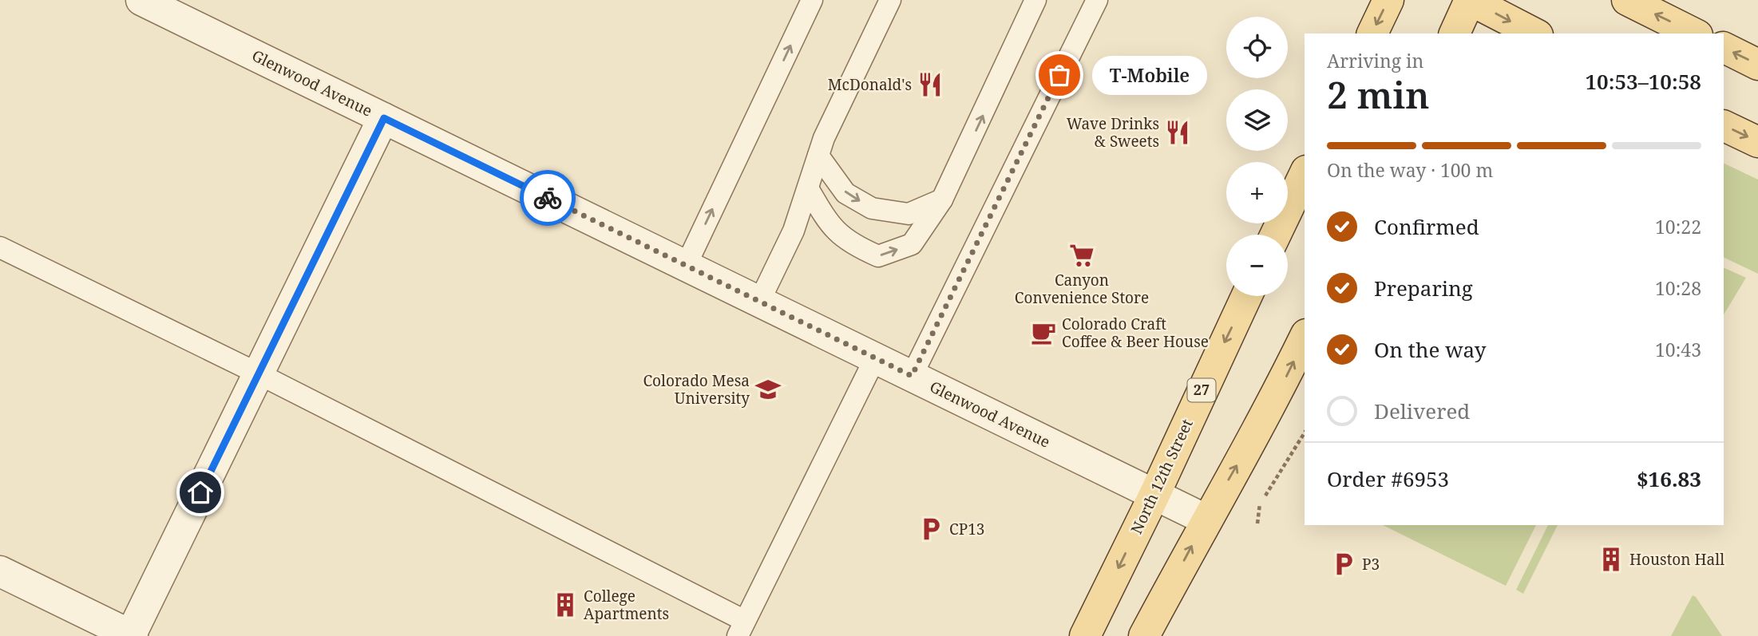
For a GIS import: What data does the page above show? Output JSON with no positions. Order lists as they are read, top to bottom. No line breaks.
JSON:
{"streets":{"main road":["27","North 12th Street"],"street":["Glenwood Avenue"]},"crossings":[["Glenwood Avenue","North 12th Street"]],"places":{"other":["T-Mobile"],"restaurant":["McDonald's","Wave Drinks & Sweets"],"supermarket":["Canyon Convenience Store"],"cafe":["Colorado Craft Coffee & Beer House"],"school or university":["Colorado Mesa University"],"parking":["CP13","P3"],"building":["Houston Hall","College Apartments"]},"page":{"map_buttons":["+","−"],"heading":["2 min","Arriving in","10:53–10:58"],"panel":["Order #6953","$16.83"],"bubble":"T-Mobile","bar":"On the way · 100 m","list":[["Confirmed","10:22"],["Preparing","10:28"],["On the way","10:43"],"Delivered"]}}
